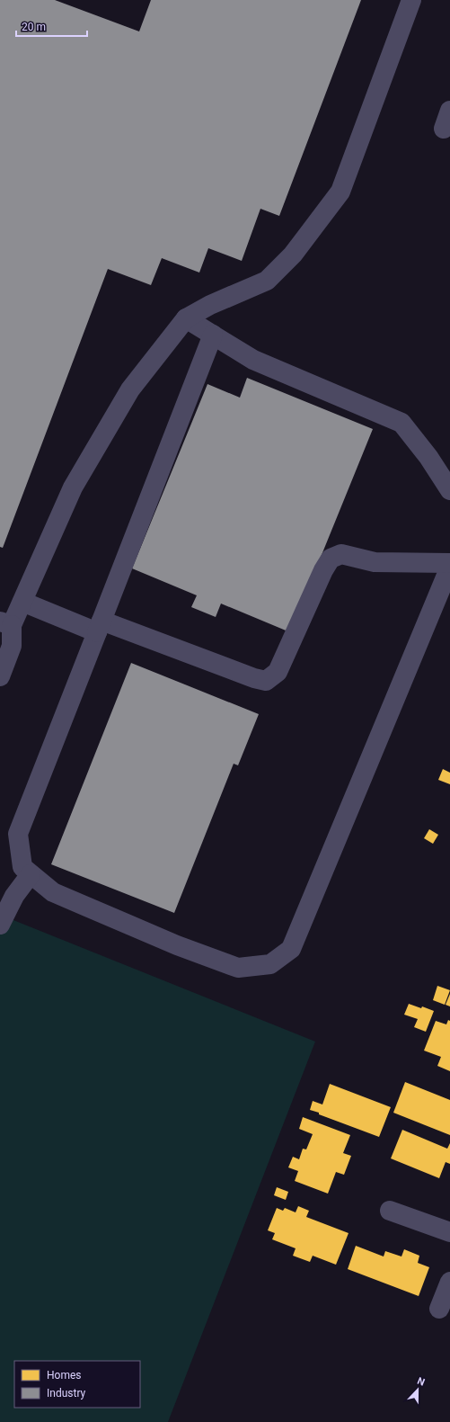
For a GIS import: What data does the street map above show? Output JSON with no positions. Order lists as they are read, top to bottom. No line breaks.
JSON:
{"legend":["Homes","Industry"],"scale_bar":"20 m","north":"top"}
